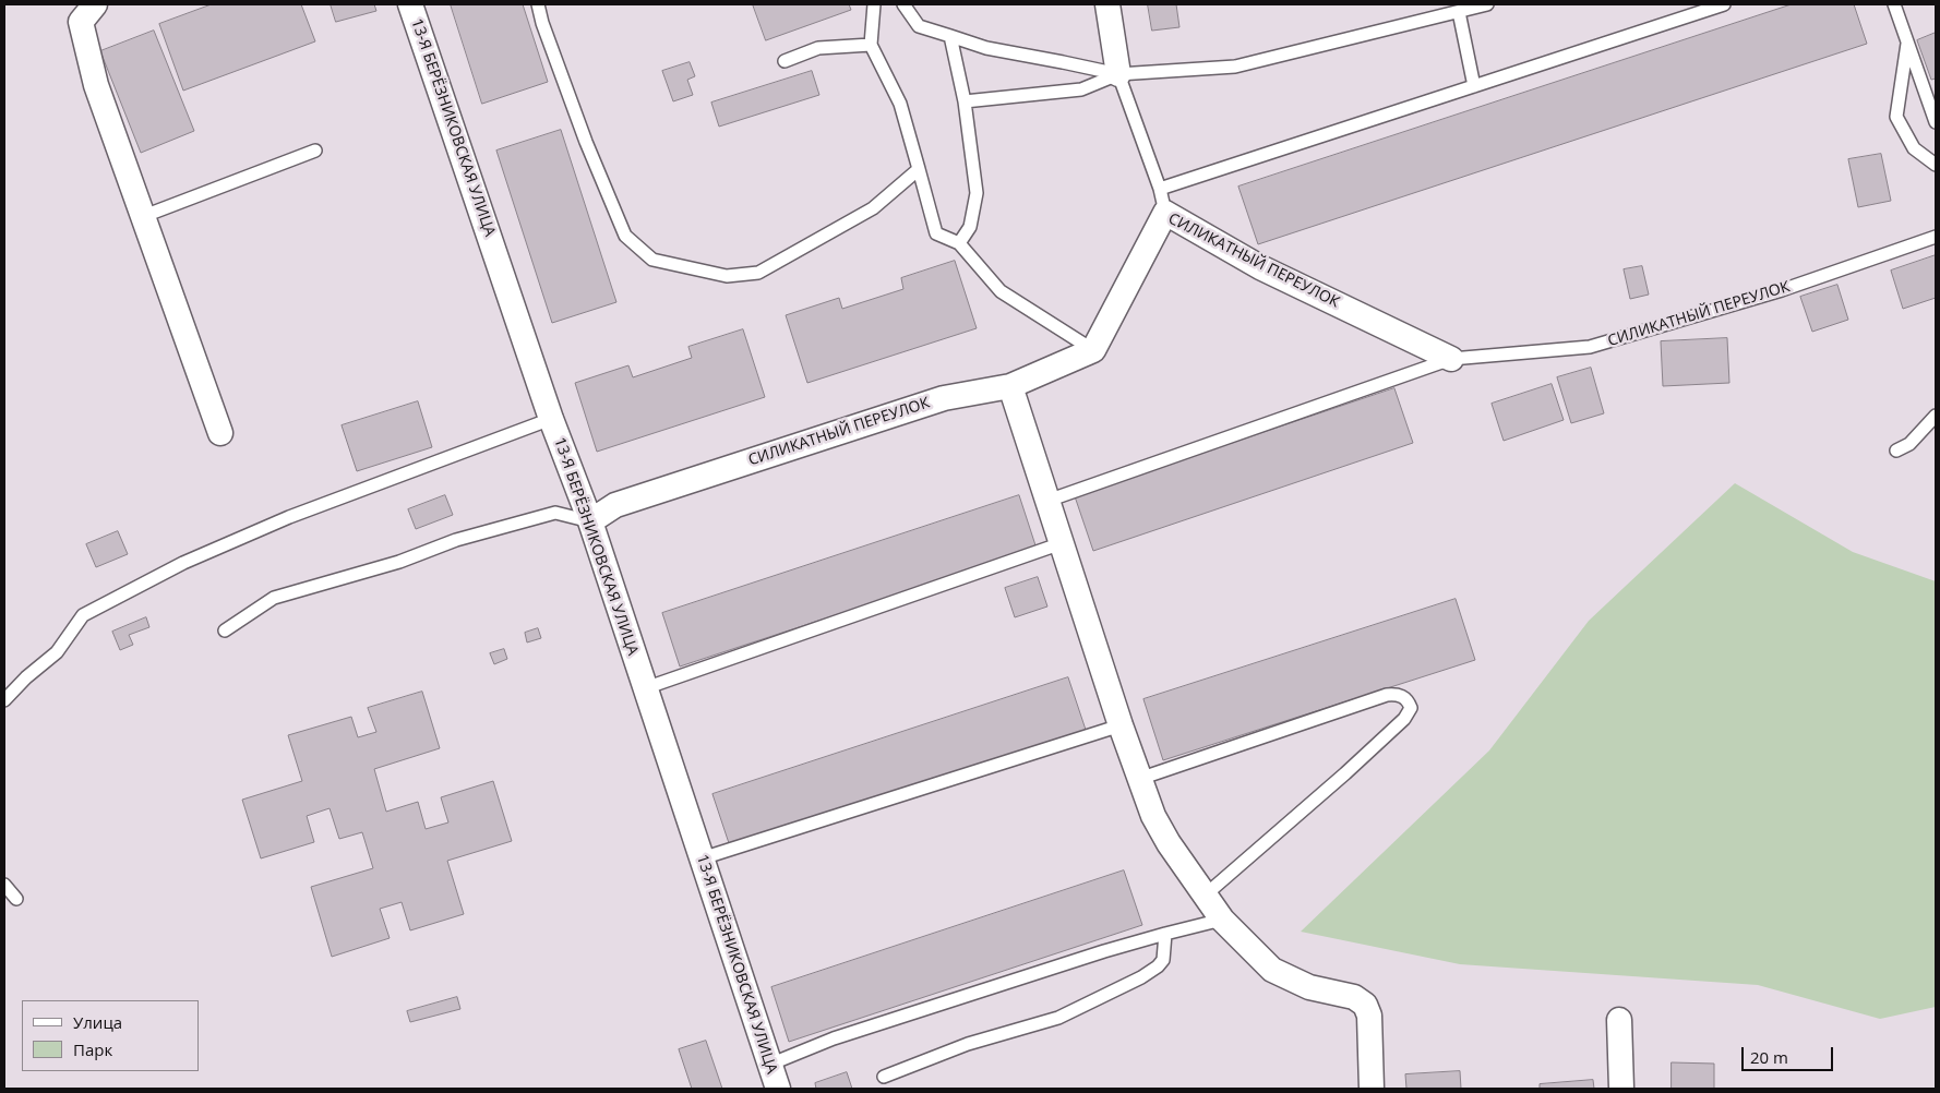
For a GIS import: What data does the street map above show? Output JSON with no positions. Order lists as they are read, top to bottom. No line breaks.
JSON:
{"streets":{"street":["13-Я БЕРЁЗНИКОВСКАЯ УЛИЦА","СИЛИКАТНЫЙ ПЕРЕУЛОК"]},"crossings":[["13-Я БЕРЁЗНИКОВСКАЯ УЛИЦА","СИЛИКАТНЫЙ ПЕРЕУЛОК"]],"legend":["Улица","Парк"],"scale_bar":"20 m"}
